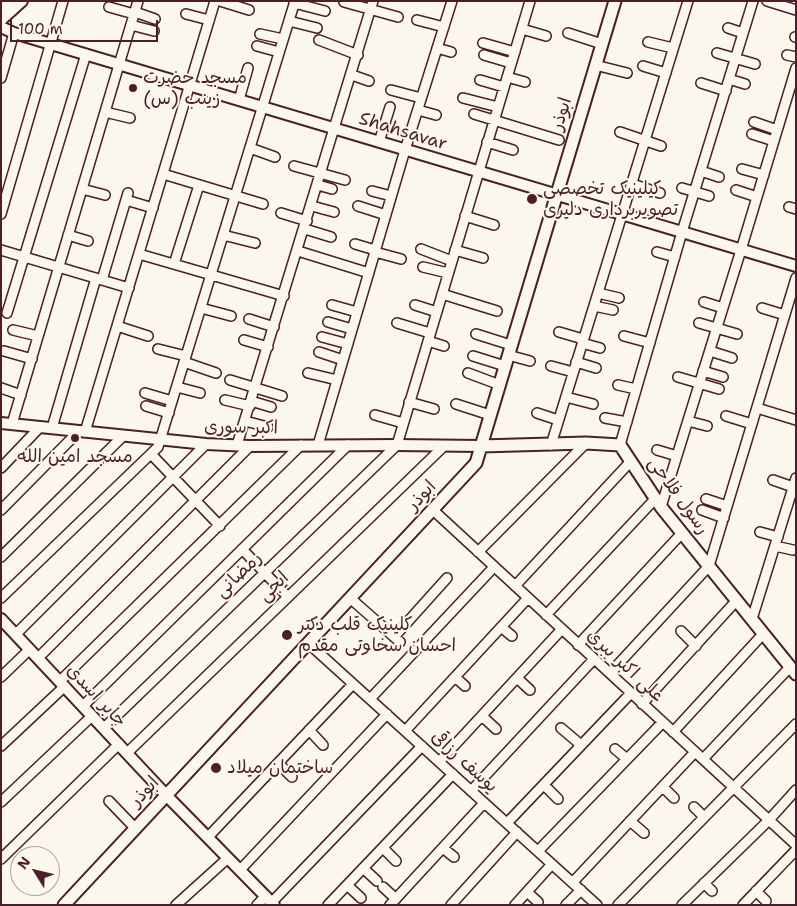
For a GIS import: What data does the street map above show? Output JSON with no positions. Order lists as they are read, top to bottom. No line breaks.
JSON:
{"streets":{"main road":["ابوذر","رسول فلاحی"],"street":["Shahsavar","اکبر سوری","رمضانی","ایجی","علی اکبر ببری","جابر اسدی","یوسف رزاقی"]},"crossings":[["ابوذر","Shahsavar"],["ابوذر","اکبر سوری"],["ابوذر","علی اکبر ببری"],["ابوذر","جابر اسدی"],["ابوذر","یوسف رزاقی"],["اکبر سوری","رمضانی"],["اکبر سوری","ایجی"],["رمضانی","جابر اسدی"],["ایجی","جابر اسدی"]],"places":["مسجد حضرت زینب (س)","کیلینیک تخصصی تصویربرداری دلیری","مسجد امین الله","کلینیک قلب دکتر احسان سخاوتی مقدم","ساختمان میلاد"],"scale_bar":"100 m","north":"top left"}
